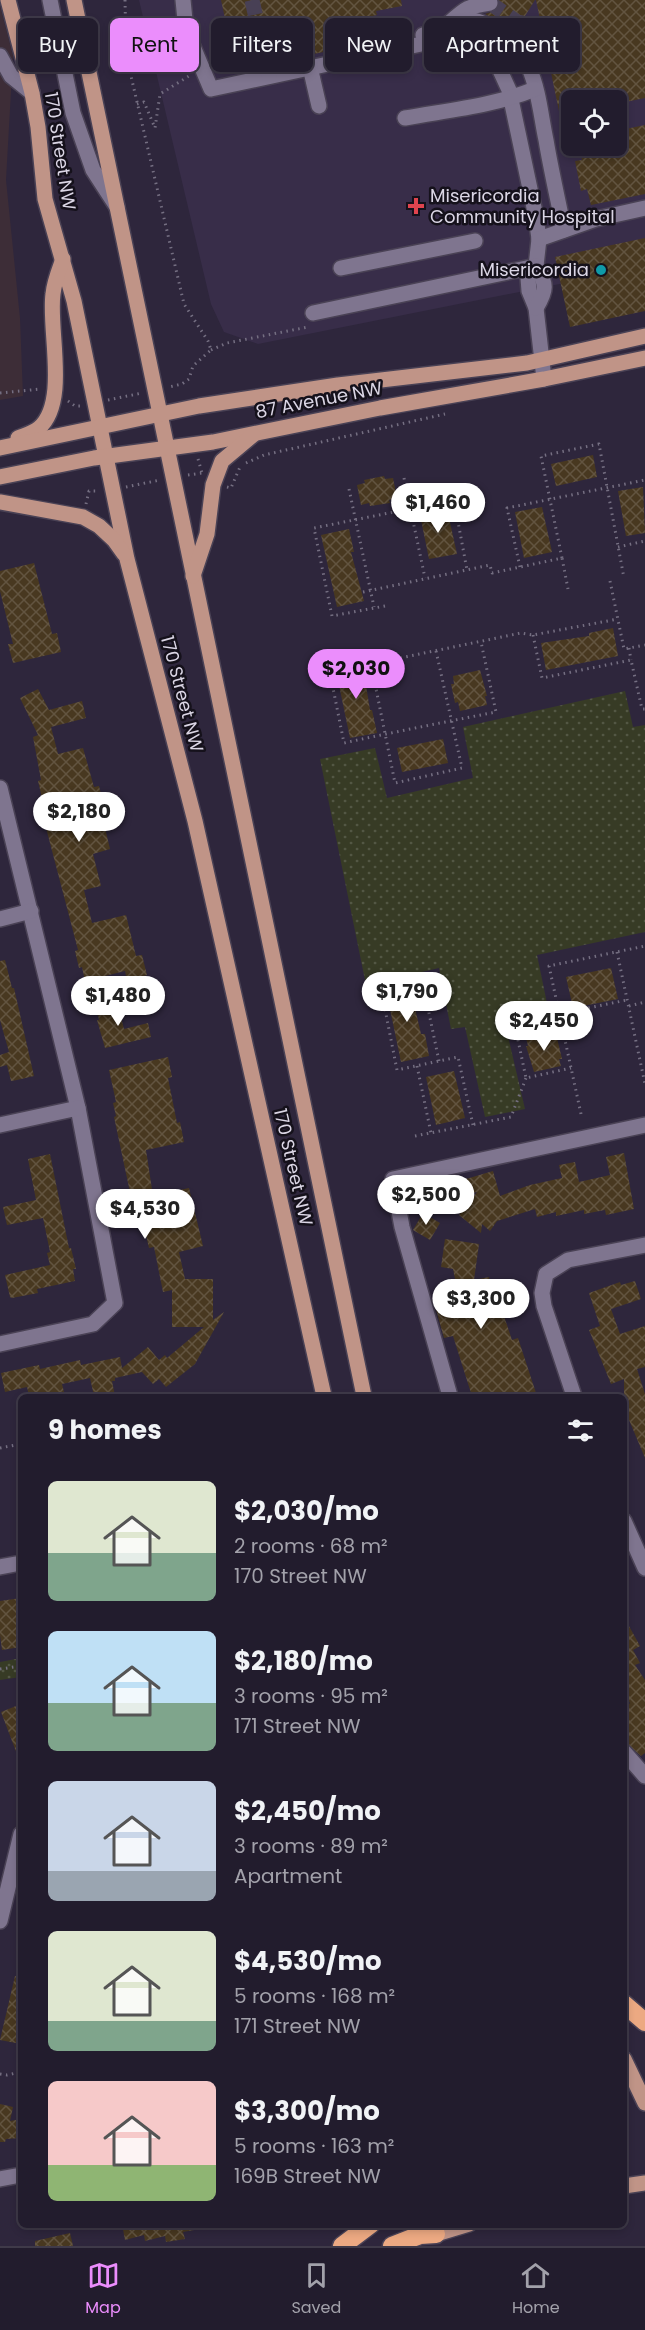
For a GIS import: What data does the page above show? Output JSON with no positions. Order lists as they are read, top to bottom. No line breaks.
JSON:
{"streets":{"main road":["170 Street NW","87 Avenue NW"]},"crossings":[["170 Street NW","87 Avenue NW"]],"places":{"health":["Misericordia Community Hospital"],"other":["Misericordia"]},"page":{"chip":["Buy","Rent","Filters","New","Apartment"],"price":["$1,460","$2,030","$2,180","$1,790","$1,480","$2,450","$2,500","$4,530","$3,300"],"heading":"9 homes","list":[{"name":"$2,030/mo","note":"2 rooms · 68 m² · 170 Street NW"},{"name":"$2,180/mo","note":"3 rooms · 95 m² · 171 Street NW"},{"name":"$2,450/mo","note":"3 rooms · 89 m² · Apartment"},{"name":"$4,530/mo","note":"5 rooms · 168 m² · 171 Street NW"},{"name":"$3,300/mo","note":"5 rooms · 163 m² · 169B Street NW"}],"tabs":["Map","Saved","Home"]}}
